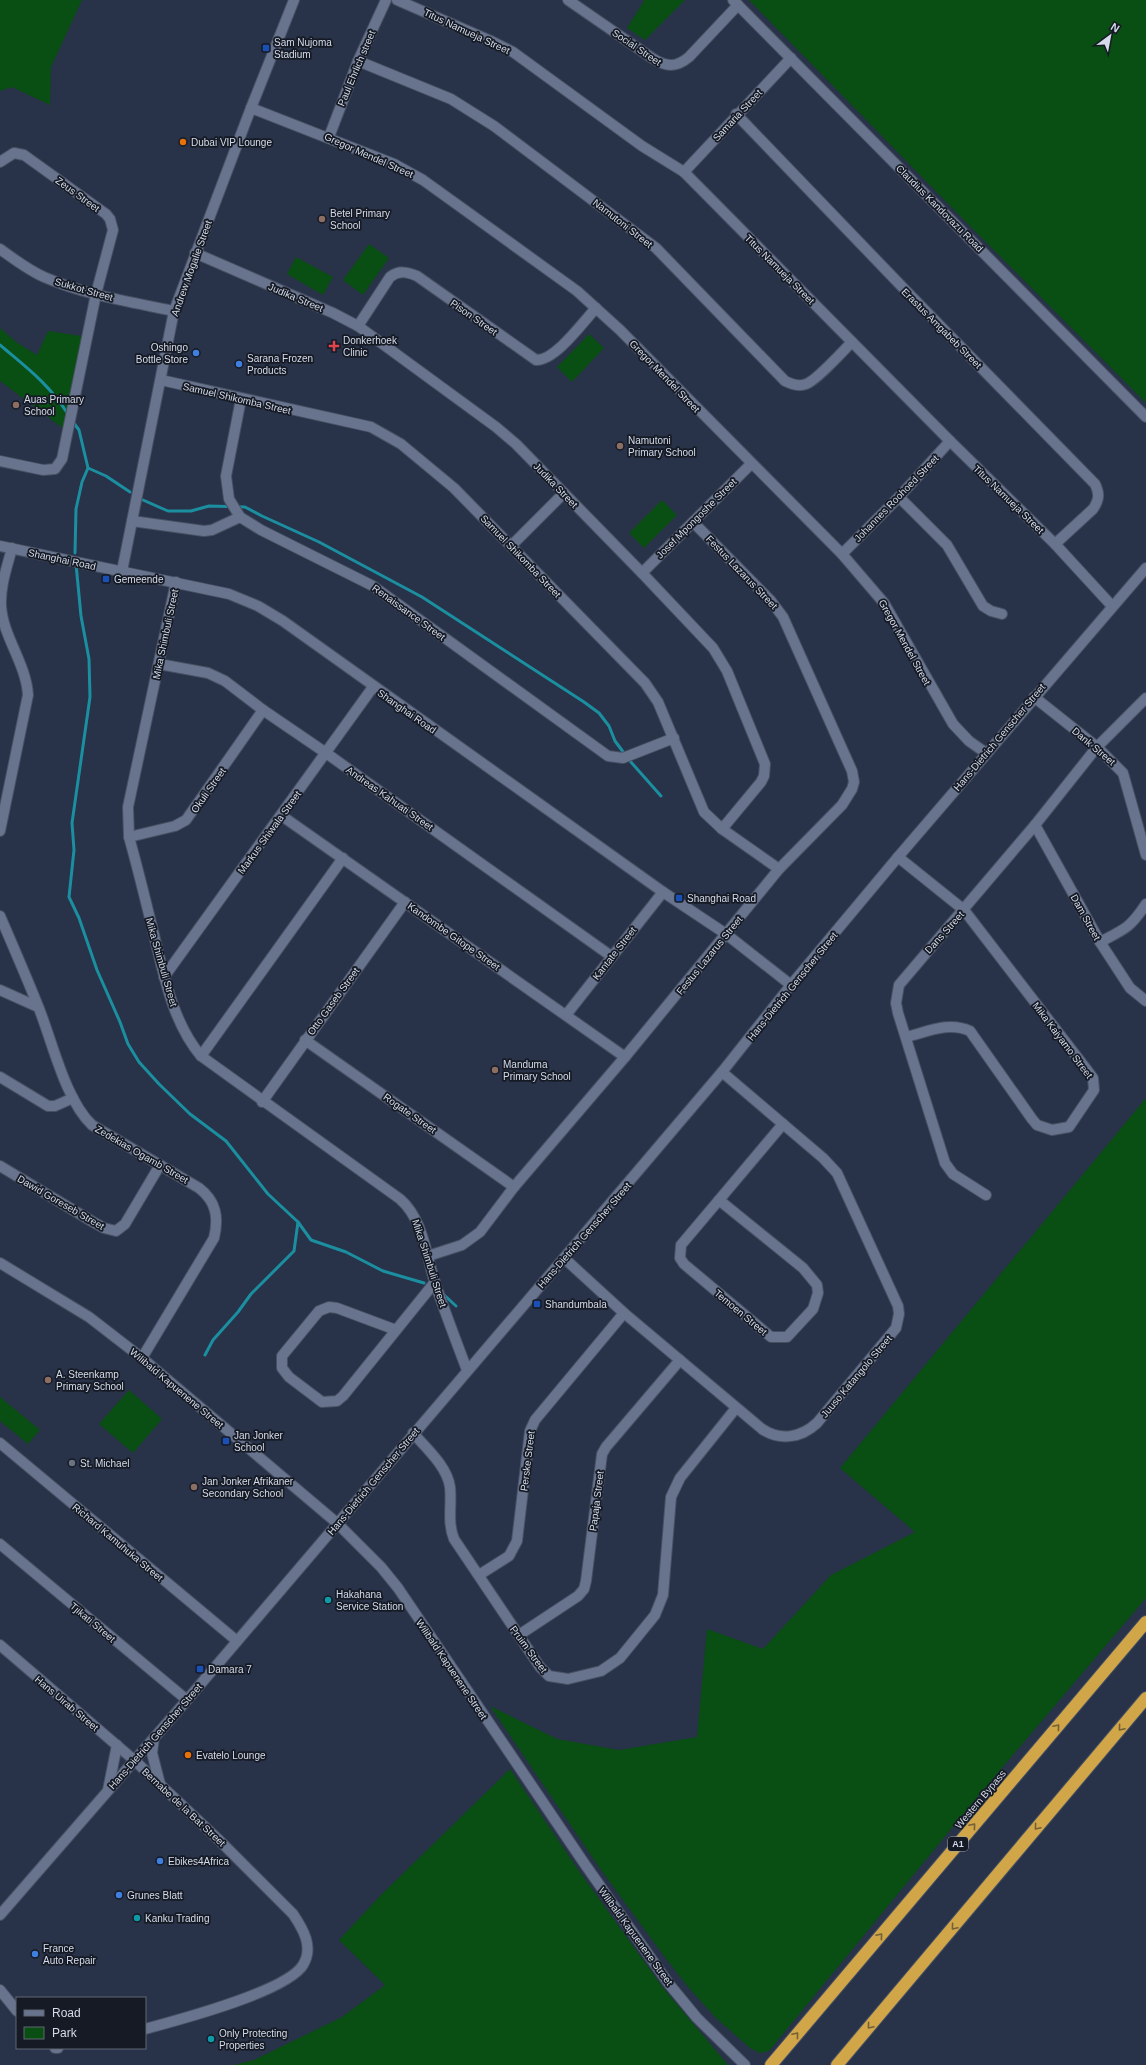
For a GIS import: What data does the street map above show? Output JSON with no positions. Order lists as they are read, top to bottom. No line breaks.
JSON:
{"streets":{"highway":["Western Bypass","A1"],"street":["Titus Namueja Street","Social Street","Paul Ehrlich street","Samaria Street","Gregor Mendel Street","Zeus Street","Claudius Kandovazu Road","Namutoni Street","Andrew Mogalie Street","Sukkot Street","Judika Street","Pison Street","Erastus Amgabeb Street","Samuel Shikomba Street","Johannes Roohoed Street","Josef Mpongoshe Street","Shanghai Road","Festus Lazarus Street","Renaissance Street","Mika Shimbuli Street","Hans-Dietrich Genscher Street","Dank Street","Okuli Street","Andreas Kahuati Street","Markus Shiwala Street","Dam Street","Dans Street","Kandombe Gitope Street","Kantate Street","Otto Gaseb Street","Mika Kaiyamo Street","Rogate Street","Zedekias Ogamb Street","Dawid Goreseb Street","Temoen Street","Juuso Katangolo Street","Wilibald Kapuenene Street","Perske Street","Papaja Street","Richard Kamuhuka Street","Tjikati Street","Pruim Street","Hans Uirab Street","Bernabe de la Bat Street"]},"crossings":[["Titus Namueja Street","Samaria Street"],["Titus Namueja Street","Namutoni Street"],["Titus Namueja Street","Erastus Amgabeb Street"],["Titus Namueja Street","Johannes Roohoed Street"],["Titus Namueja Street","Hans-Dietrich Genscher Street"],["Social Street","Claudius Kandovazu Road"],["Paul Ehrlich street","Gregor Mendel Street"],["Paul Ehrlich street","Namutoni Street"],["Samaria Street","Claudius Kandovazu Road"],["Samaria Street","Erastus Amgabeb Street"],["Gregor Mendel Street","Andrew Mogalie Street"],["Gregor Mendel Street","Pison Street"],["Gregor Mendel Street","Johannes Roohoed Street"],["Gregor Mendel Street","Josef Mpongoshe Street"],["Gregor Mendel Street","Hans-Dietrich Genscher Street"],["Zeus Street","Sukkot Street"],["Andrew Mogalie Street","Sukkot Street"],["Andrew Mogalie Street","Judika Street"],["Andrew Mogalie Street","Samuel Shikomba Street"],["Andrew Mogalie Street","Shanghai Road"],["Judika Street","Pison Street"],["Judika Street","Samuel Shikomba Street"],["Judika Street","Josef Mpongoshe Street"],["Samuel Shikomba Street","Festus Lazarus Street"],["Samuel Shikomba Street","Renaissance Street"],["Josef Mpongoshe Street","Festus Lazarus Street"],["Shanghai Road","Festus Lazarus Street"],["Shanghai Road","Mika Shimbuli Street"],["Shanghai Road","Hans-Dietrich Genscher Street"],["Shanghai Road","Markus Shiwala Street"],["Shanghai Road","Kantate Street"],["Festus Lazarus Street","Mika Shimbuli Street"],["Festus Lazarus Street","Kandombe Gitope Street"],["Festus Lazarus Street","Rogate Street"],["Mika Shimbuli Street","Hans-Dietrich Genscher Street"],["Mika Shimbuli Street","Okuli Street"],["Mika Shimbuli Street","Andreas Kahuati Street"],["Mika Shimbuli Street","Markus Shiwala Street"],["Mika Shimbuli Street","Otto Gaseb Street"],["Hans-Dietrich Genscher Street","Dank Street"],["Hans-Dietrich Genscher Street","Mika Kaiyamo Street"],["Hans-Dietrich Genscher Street","Juuso Katangolo Street"],["Hans-Dietrich Genscher Street","Wilibald Kapuenene Street"],["Hans-Dietrich Genscher Street","Richard Kamuhuka Street"],["Hans-Dietrich Genscher Street","Tjikati Street"],["Hans-Dietrich Genscher Street","Pruim Street"],["Hans-Dietrich Genscher Street","Hans Uirab Street"],["Hans-Dietrich Genscher Street","Bernabe de la Bat Street"],["Dank Street","Dans Street"],["Okuli Street","Andreas Kahuati Street"],["Andreas Kahuati Street","Markus Shiwala Street"],["Andreas Kahuati Street","Kantate Street"],["Markus Shiwala Street","Kandombe Gitope Street"],["Dam Street","Dans Street"],["Dans Street","Mika Kaiyamo Street"],["Kandombe Gitope Street","Kantate Street"],["Kandombe Gitope Street","Otto Gaseb Street"],["Otto Gaseb Street","Rogate Street"],["Zedekias Ogamb Street","Dawid Goreseb Street"],["Zedekias Ogamb Street","Wilibald Kapuenene Street"],["Temoen Street","Juuso Katangolo Street"],["Juuso Katangolo Street","Perske Street"],["Juuso Katangolo Street","Papaja Street"],["Juuso Katangolo Street","Pruim Street"],["Perske Street","Pruim Street"],["Papaja Street","Pruim Street"],["Hans Uirab Street","Bernabe de la Bat Street"]],"places":{"transit":["Sam Nujoma Stadium","Gemeende","Shanghai Road","Shandumbala","Jan Jonker School","Damara 7"],"other":["Dubai VIP Lounge","Betel Primary School","Oshingo Bottle Store","Sarana Frozen Products","Auas Primary School","Namutoni Primary School","Manduma Primary School","A. Steenkamp Primary School","St. Michael","Jan Jonker Afrikaner Secondary School","Hakahana Service Station","Evatelo Lounge","Ebikes4Africa","Grunes Blatt","Kanku Trading","France Auto Repair","Only Protecting Properties"],"health":["Donkerhoek Clinic"]},"legend":["Road","Park"],"north":"top right"}
